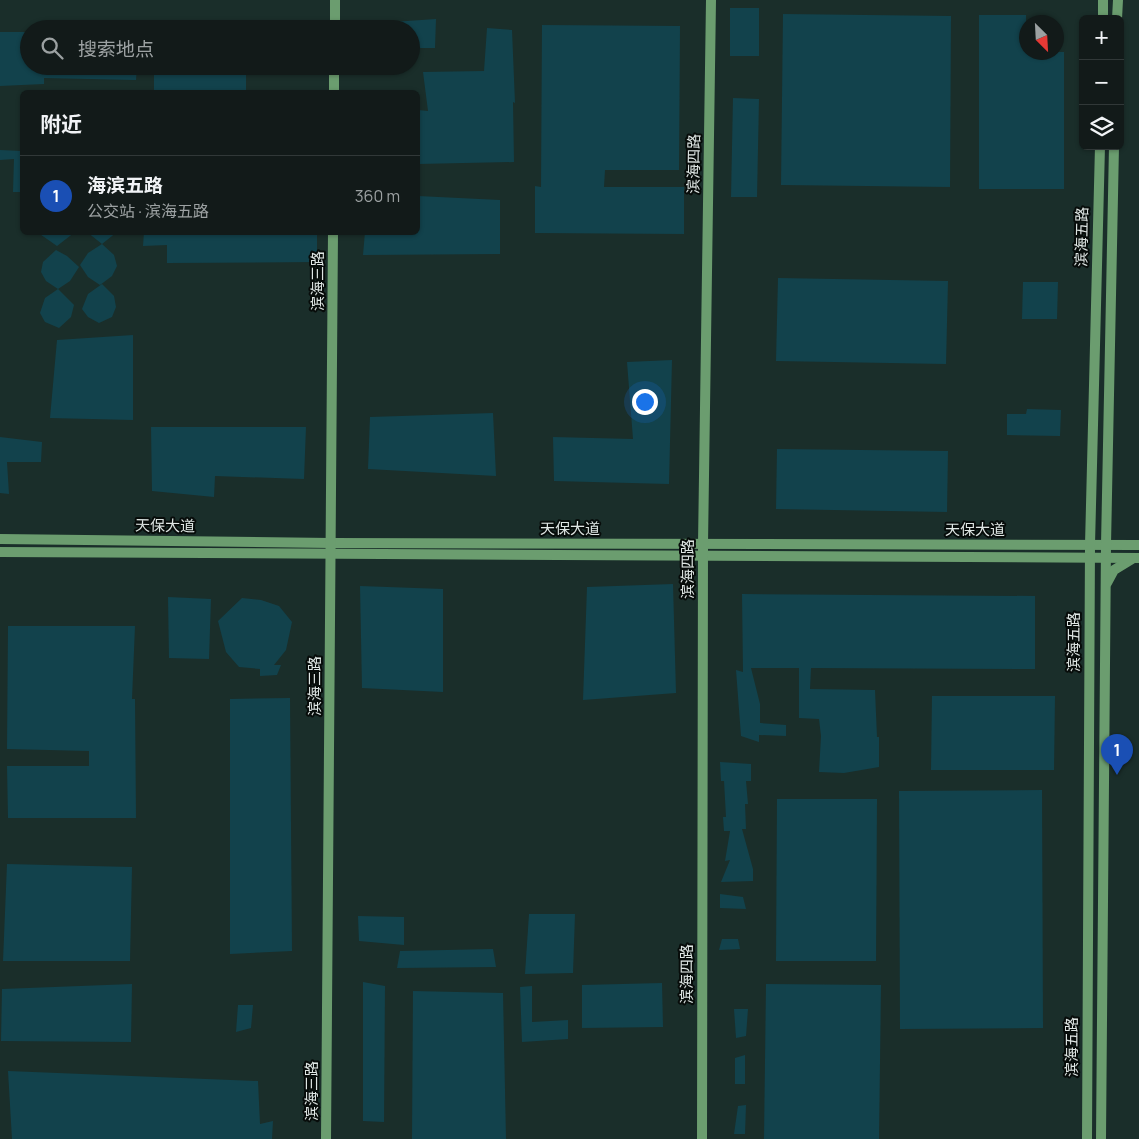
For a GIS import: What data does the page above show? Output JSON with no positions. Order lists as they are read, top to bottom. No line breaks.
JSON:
{"streets":{"street":["滨海四路","滨海五路","滨海三路","天保大道"]},"crossings":[["滨海四路","天保大道"],["滨海五路","天保大道"],["滨海三路","天保大道"]],"north":"bottom right","page":{"map_buttons":["+","−"],"search":"搜索地点","heading":"附近","list":[{"mark":"1","name":"海滨五路","note":"公交站 · 滨海五路","value":"360 m"}],"pins":"1"}}
